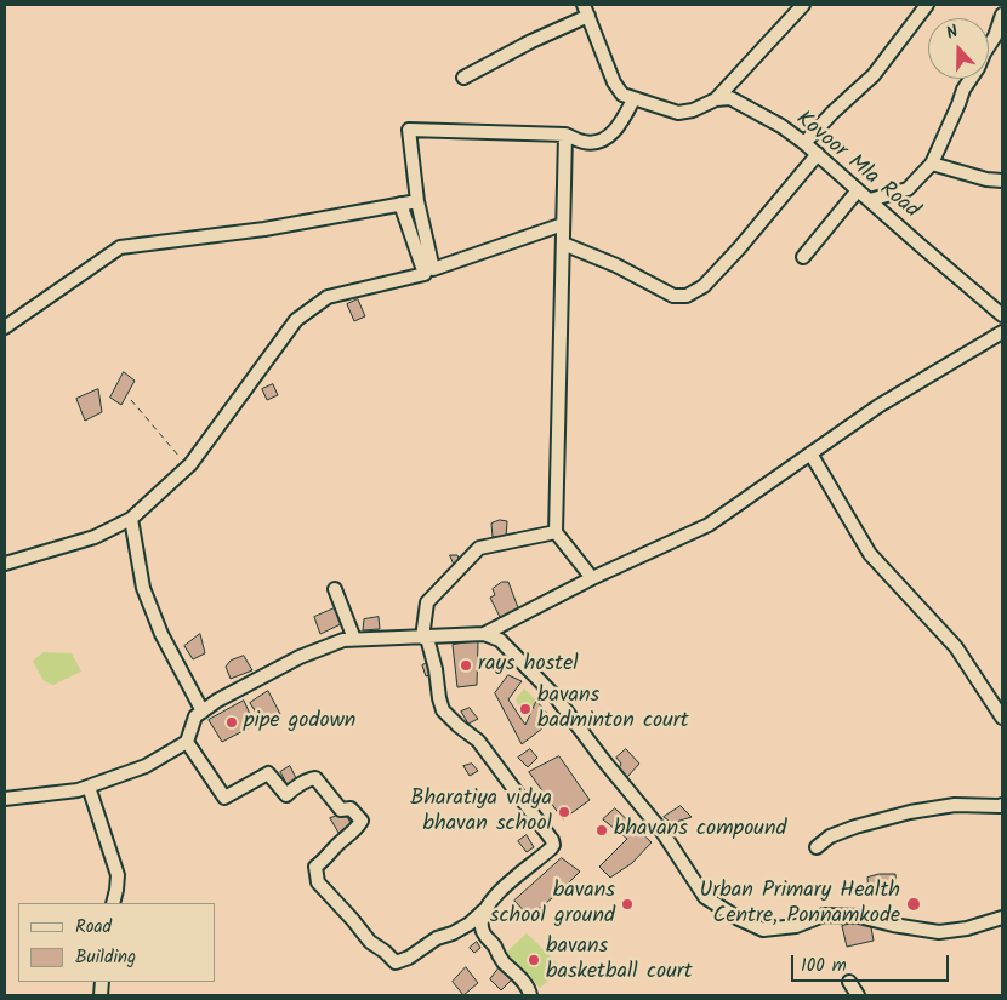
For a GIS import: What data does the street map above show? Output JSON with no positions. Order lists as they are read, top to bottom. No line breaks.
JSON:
{"streets":{"street":["Kovoor Mla Road"]},"places":["rays hostel","bavans badminton court","pipe godown","Bharatiya vidya bhavan school","bhavans compound","bavans school ground","Urban Primary Health Centre, Ponnamkode","bavans basketball court"],"legend":["Road","Building"],"scale_bar":"100 m","north":"top"}
